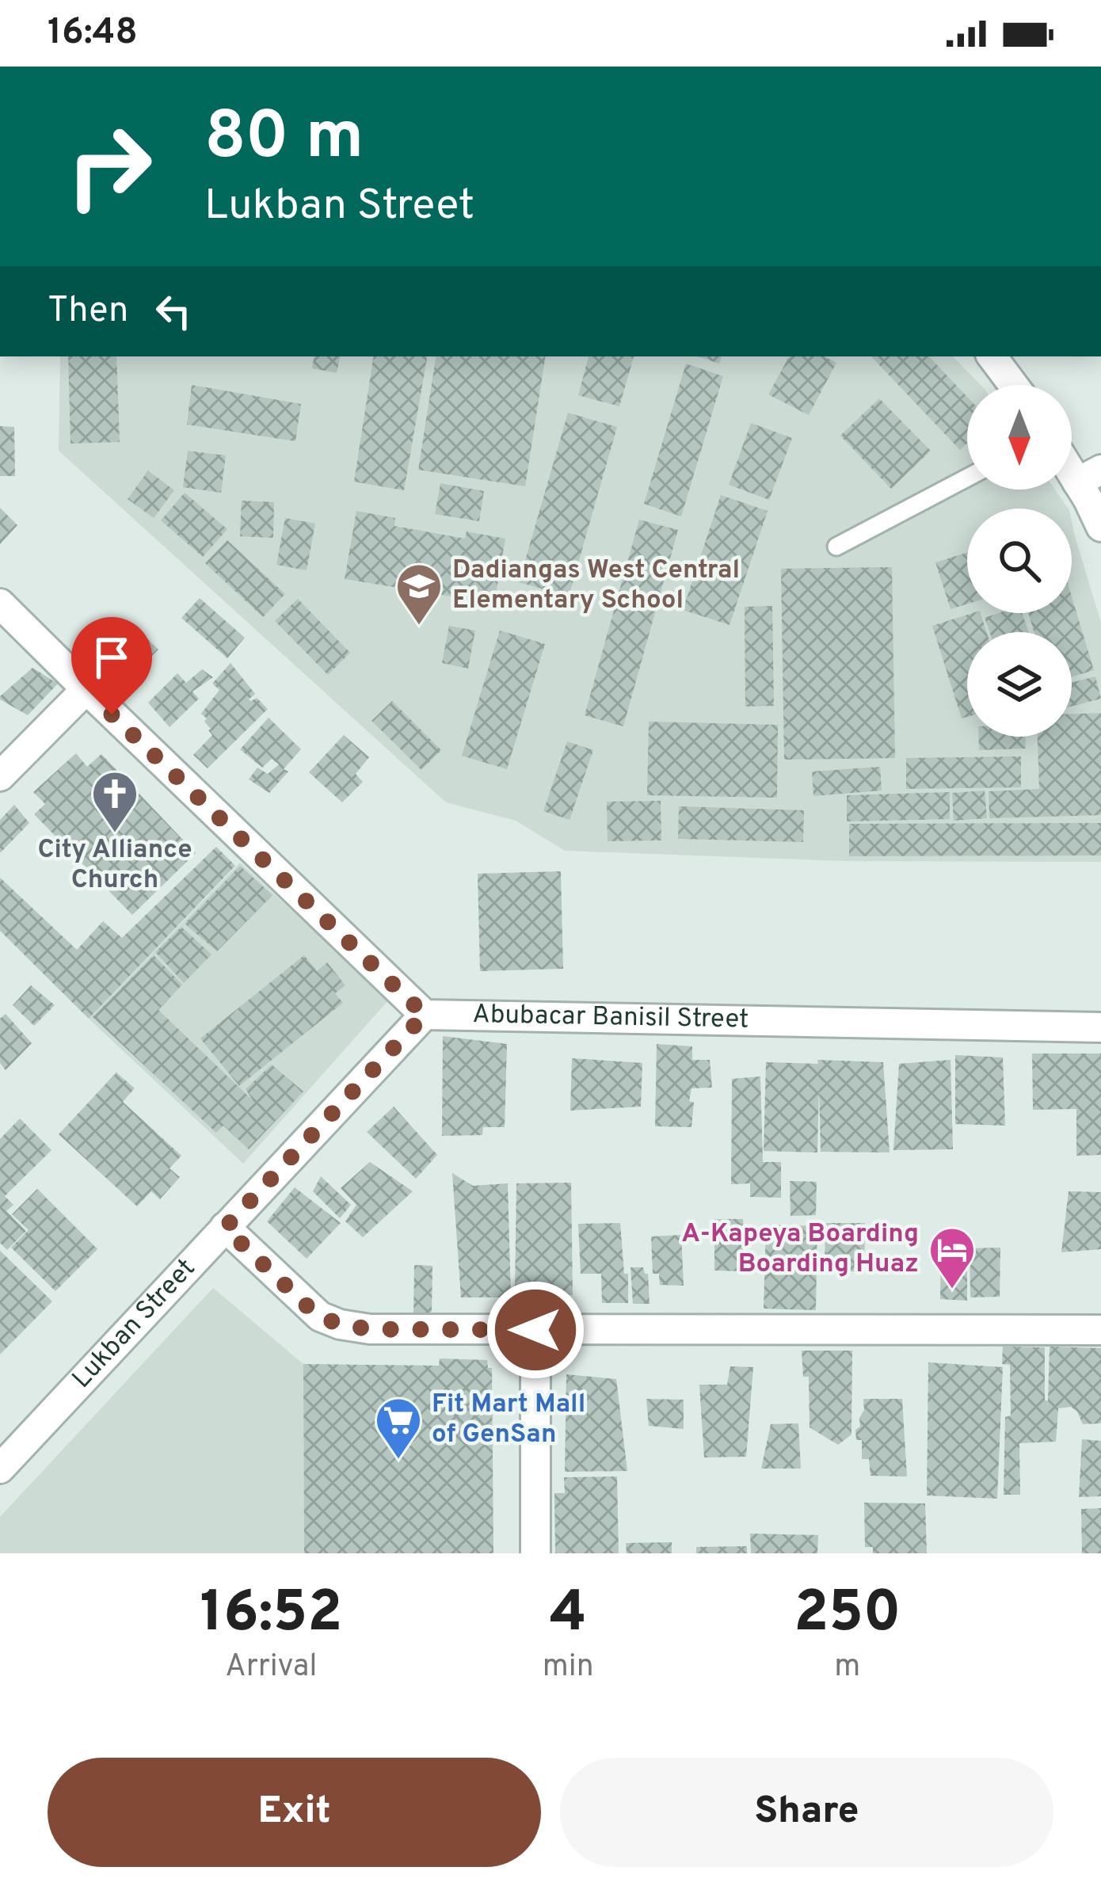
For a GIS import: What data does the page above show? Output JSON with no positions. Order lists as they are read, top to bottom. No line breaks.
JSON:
{"streets":{"street":["Abubacar Banisil Street","Lukban Street"]},"crossings":[["Abubacar Banisil Street","Lukban Street"]],"places":{"school or university":["Dadiangas West Central Elementary School"],"church":["City Alliance Church"],"hotel":["A-Kapeya Boarding Boarding Huaz"],"supermarket":["Fit Mart Mall of GenSan"]},"north":"bottom","page":{"status":"16:48","turn":["80 m","Lukban Street"],"then":"Then","eta":["16:52","Arrival","4","min","250","m"],"buttons":["Exit","Share"]}}
